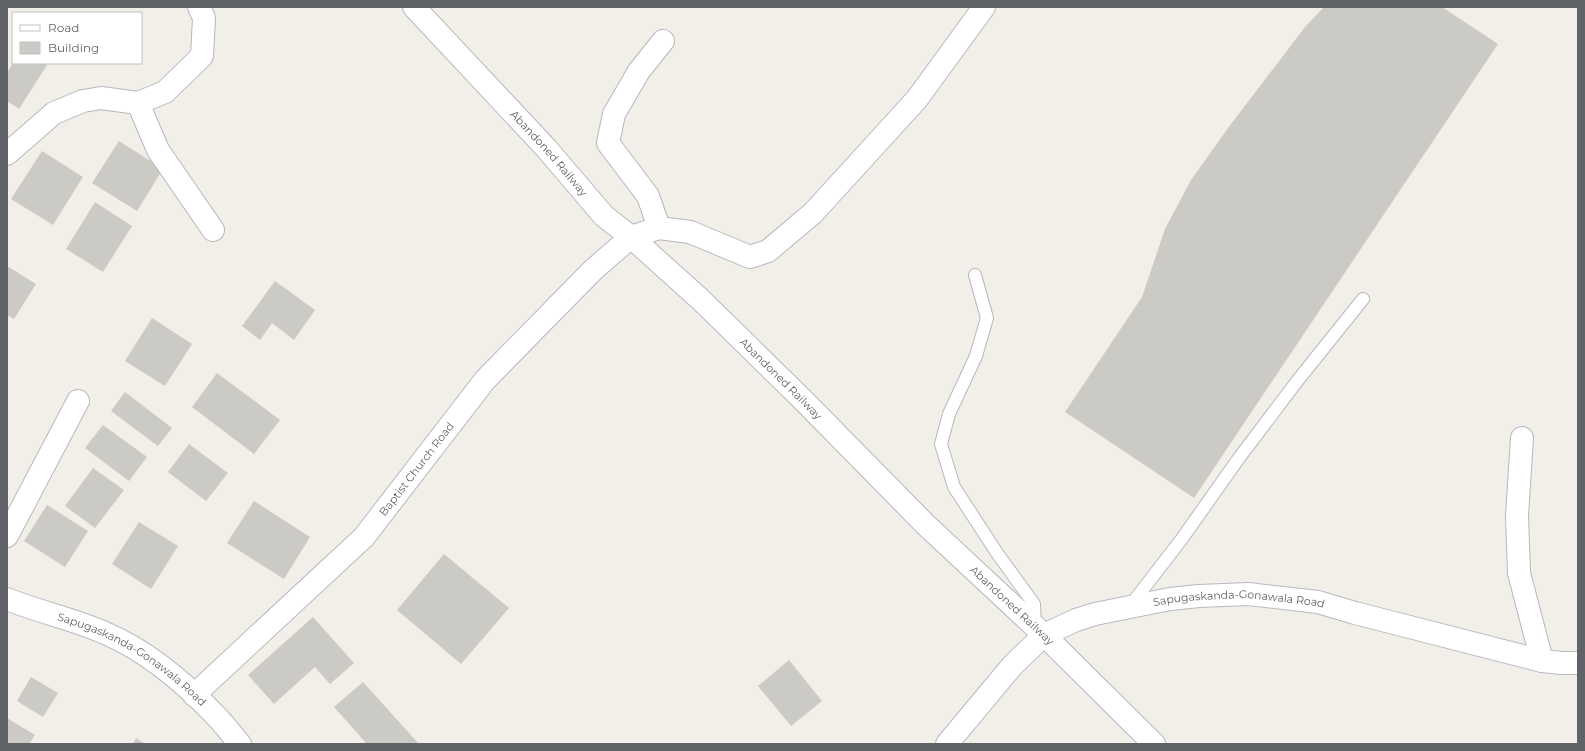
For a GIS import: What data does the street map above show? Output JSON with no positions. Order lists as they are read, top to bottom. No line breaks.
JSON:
{"streets":{"street":["Abandoned Railway","Baptist Church Road","Sapugaskanda-Gonawala Road"]},"crossings":[["Abandoned Railway","Baptist Church Road"],["Abandoned Railway","Sapugaskanda-Gonawala Road"],["Baptist Church Road","Sapugaskanda-Gonawala Road"]],"legend":["Road","Building"]}
